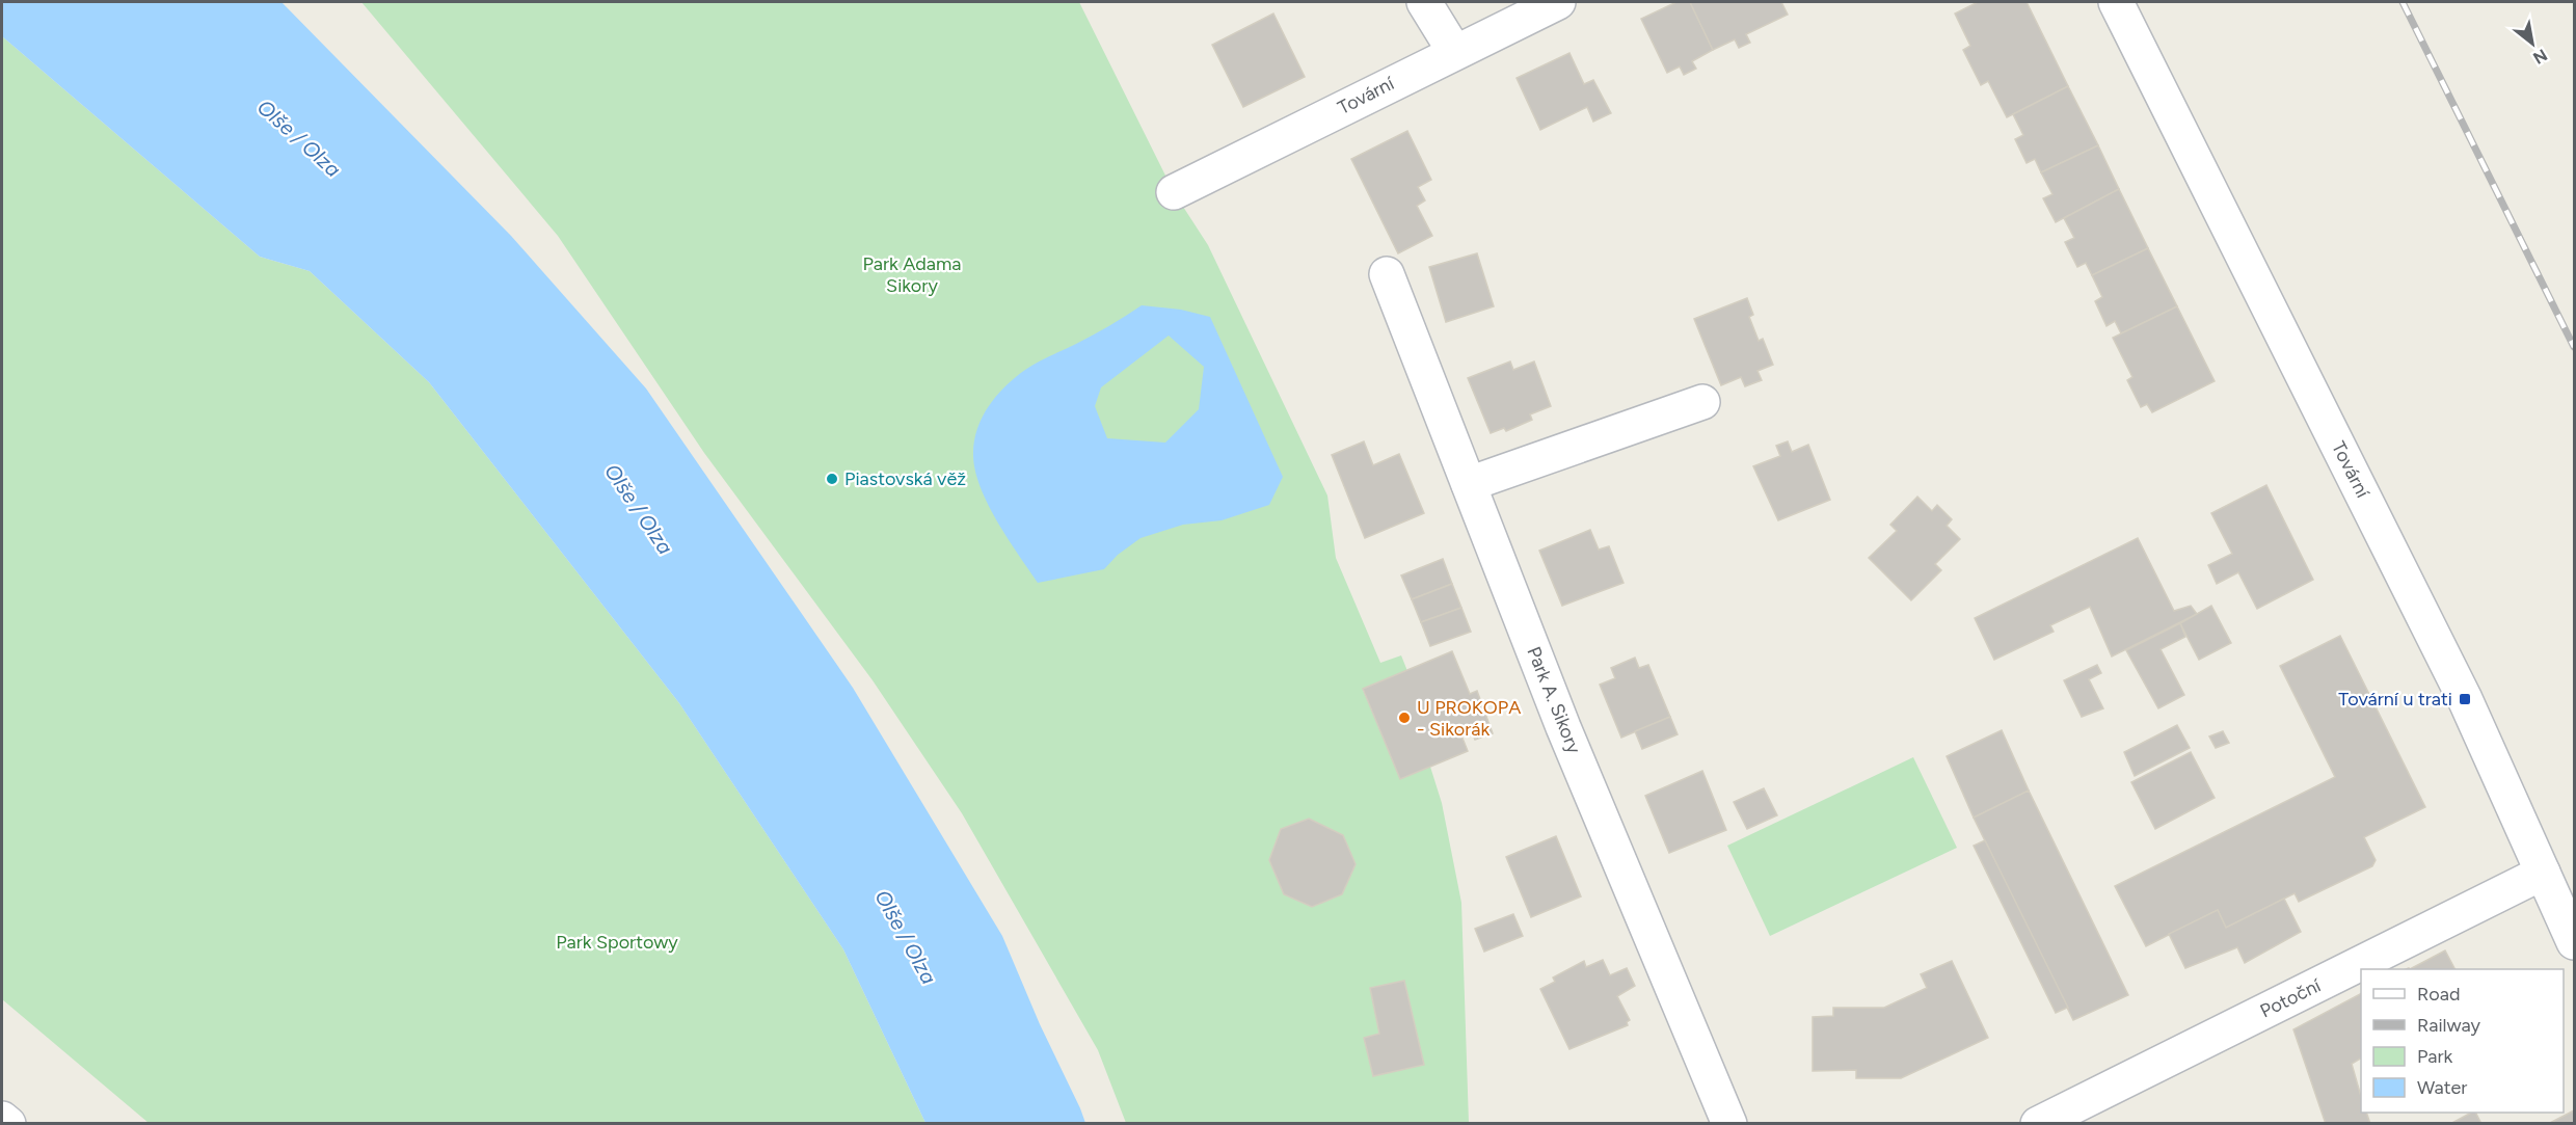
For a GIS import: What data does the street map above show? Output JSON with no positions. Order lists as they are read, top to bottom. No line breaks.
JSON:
{"streets":{"street":["Tovární","Park A. Sikory","Potoční"]},"crossings":[["Tovární","Potoční"]],"water":["Olše / Olza"],"parks":["Park Adama Sikory","Park Sportowy"],"places":{"other":["Piastovská věž","U PROKOPA - Sikorák"],"transit":["Tovární u trati"]},"legend":["Road","Railway","Park","Water"],"north":"bottom right"}
